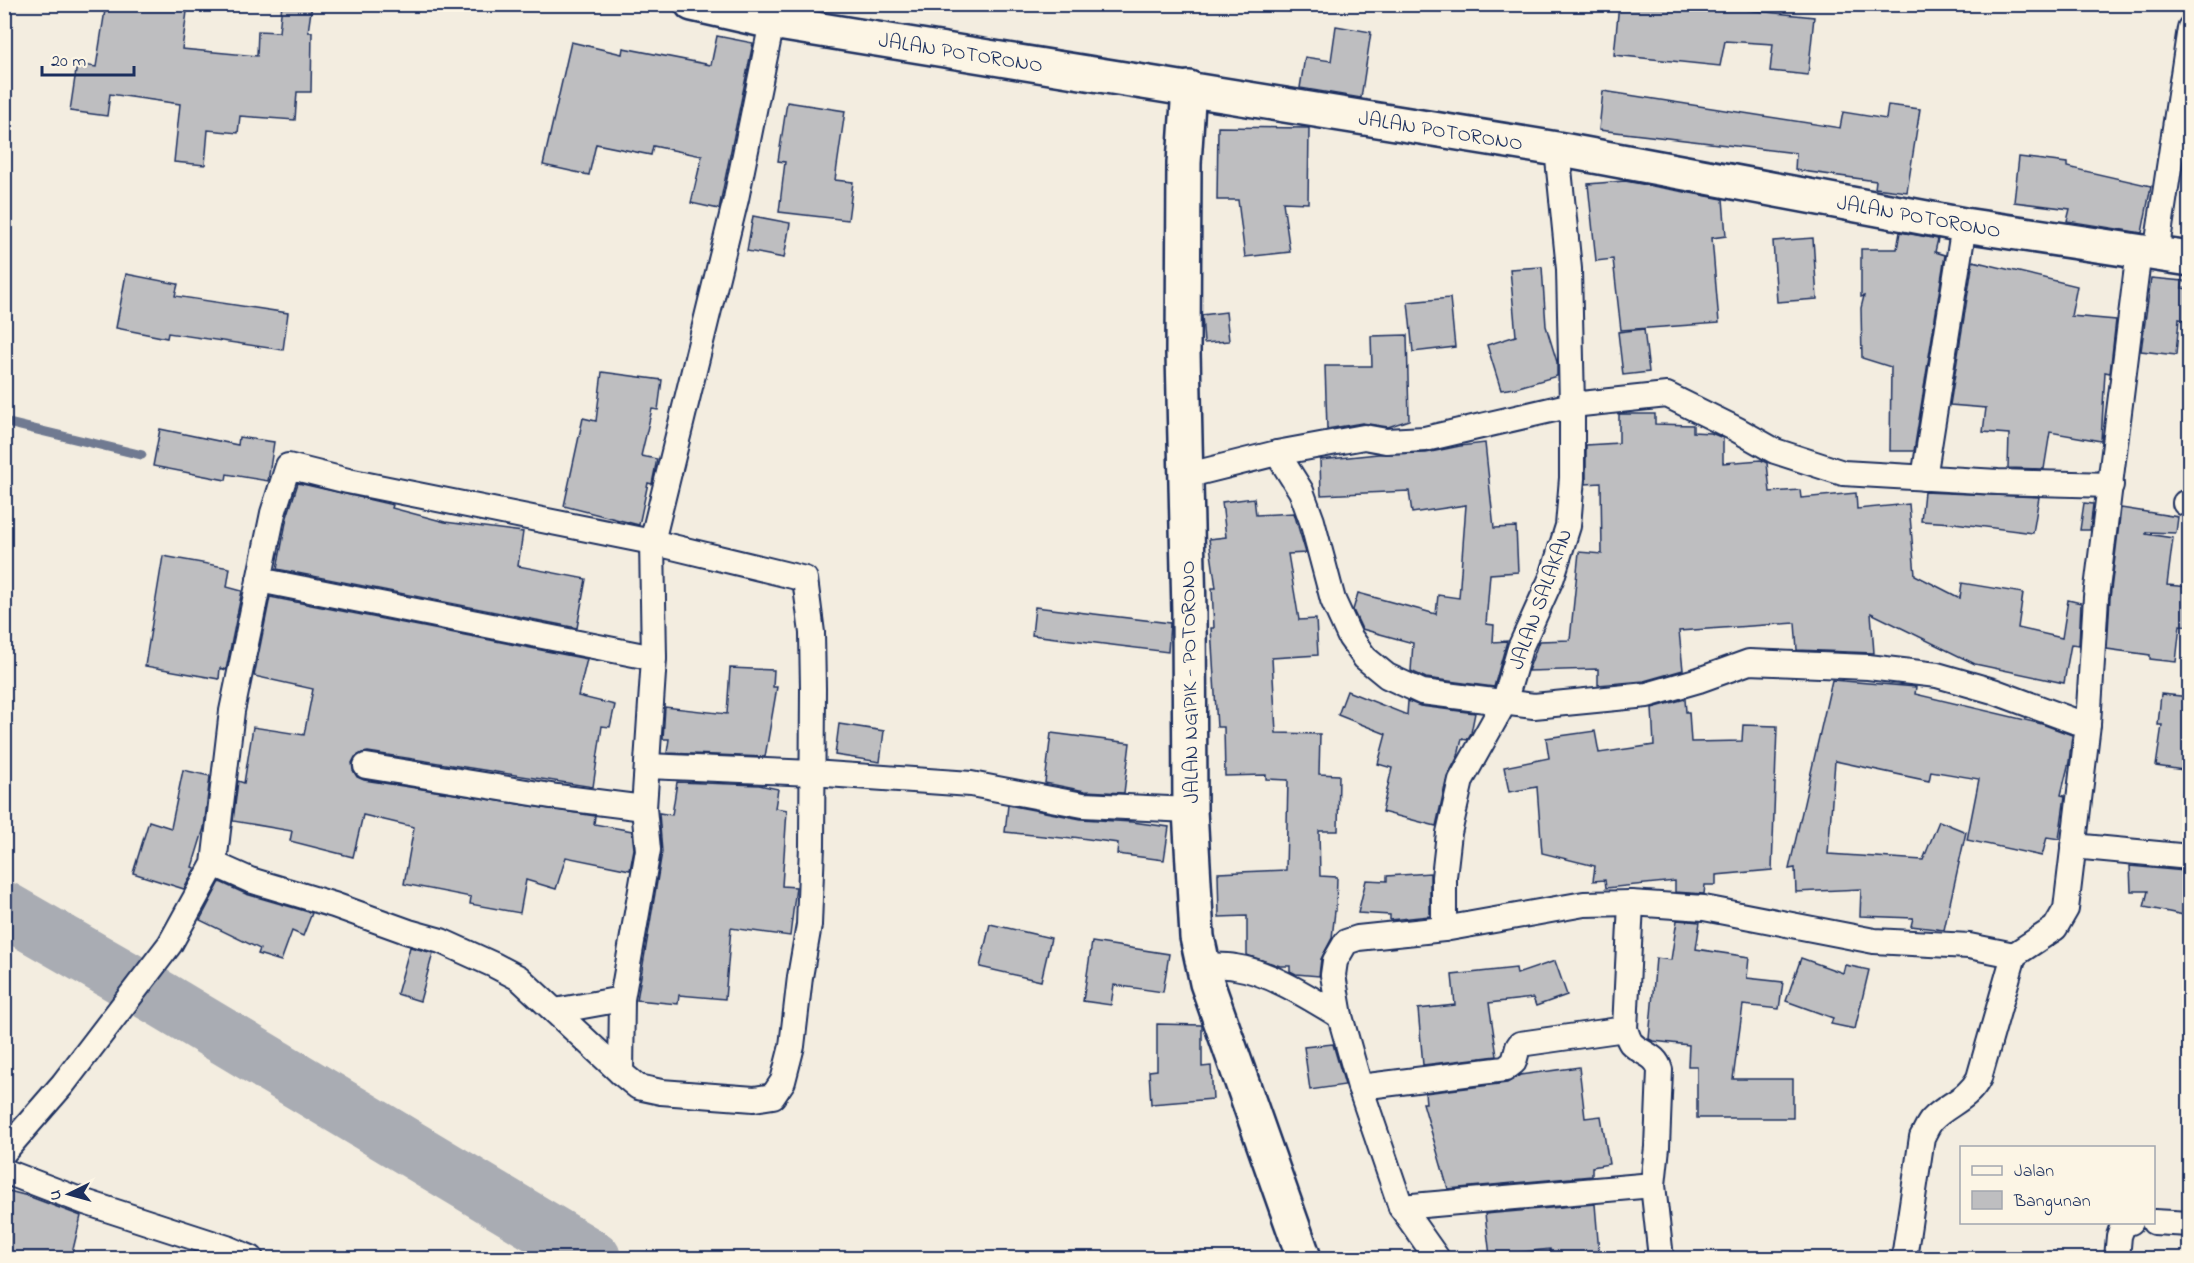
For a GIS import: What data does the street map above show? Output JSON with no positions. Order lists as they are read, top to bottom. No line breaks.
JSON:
{"streets":{"street":["JALAN POTORONO","JALAN SALAKAN","JALAN NGIPIK - POTORONO"]},"crossings":[["JALAN POTORONO","JALAN SALAKAN"],["JALAN POTORONO","JALAN NGIPIK - POTORONO"]],"legend":["Jalan","Bangunan"],"scale_bar":"20 m","north":"left"}
